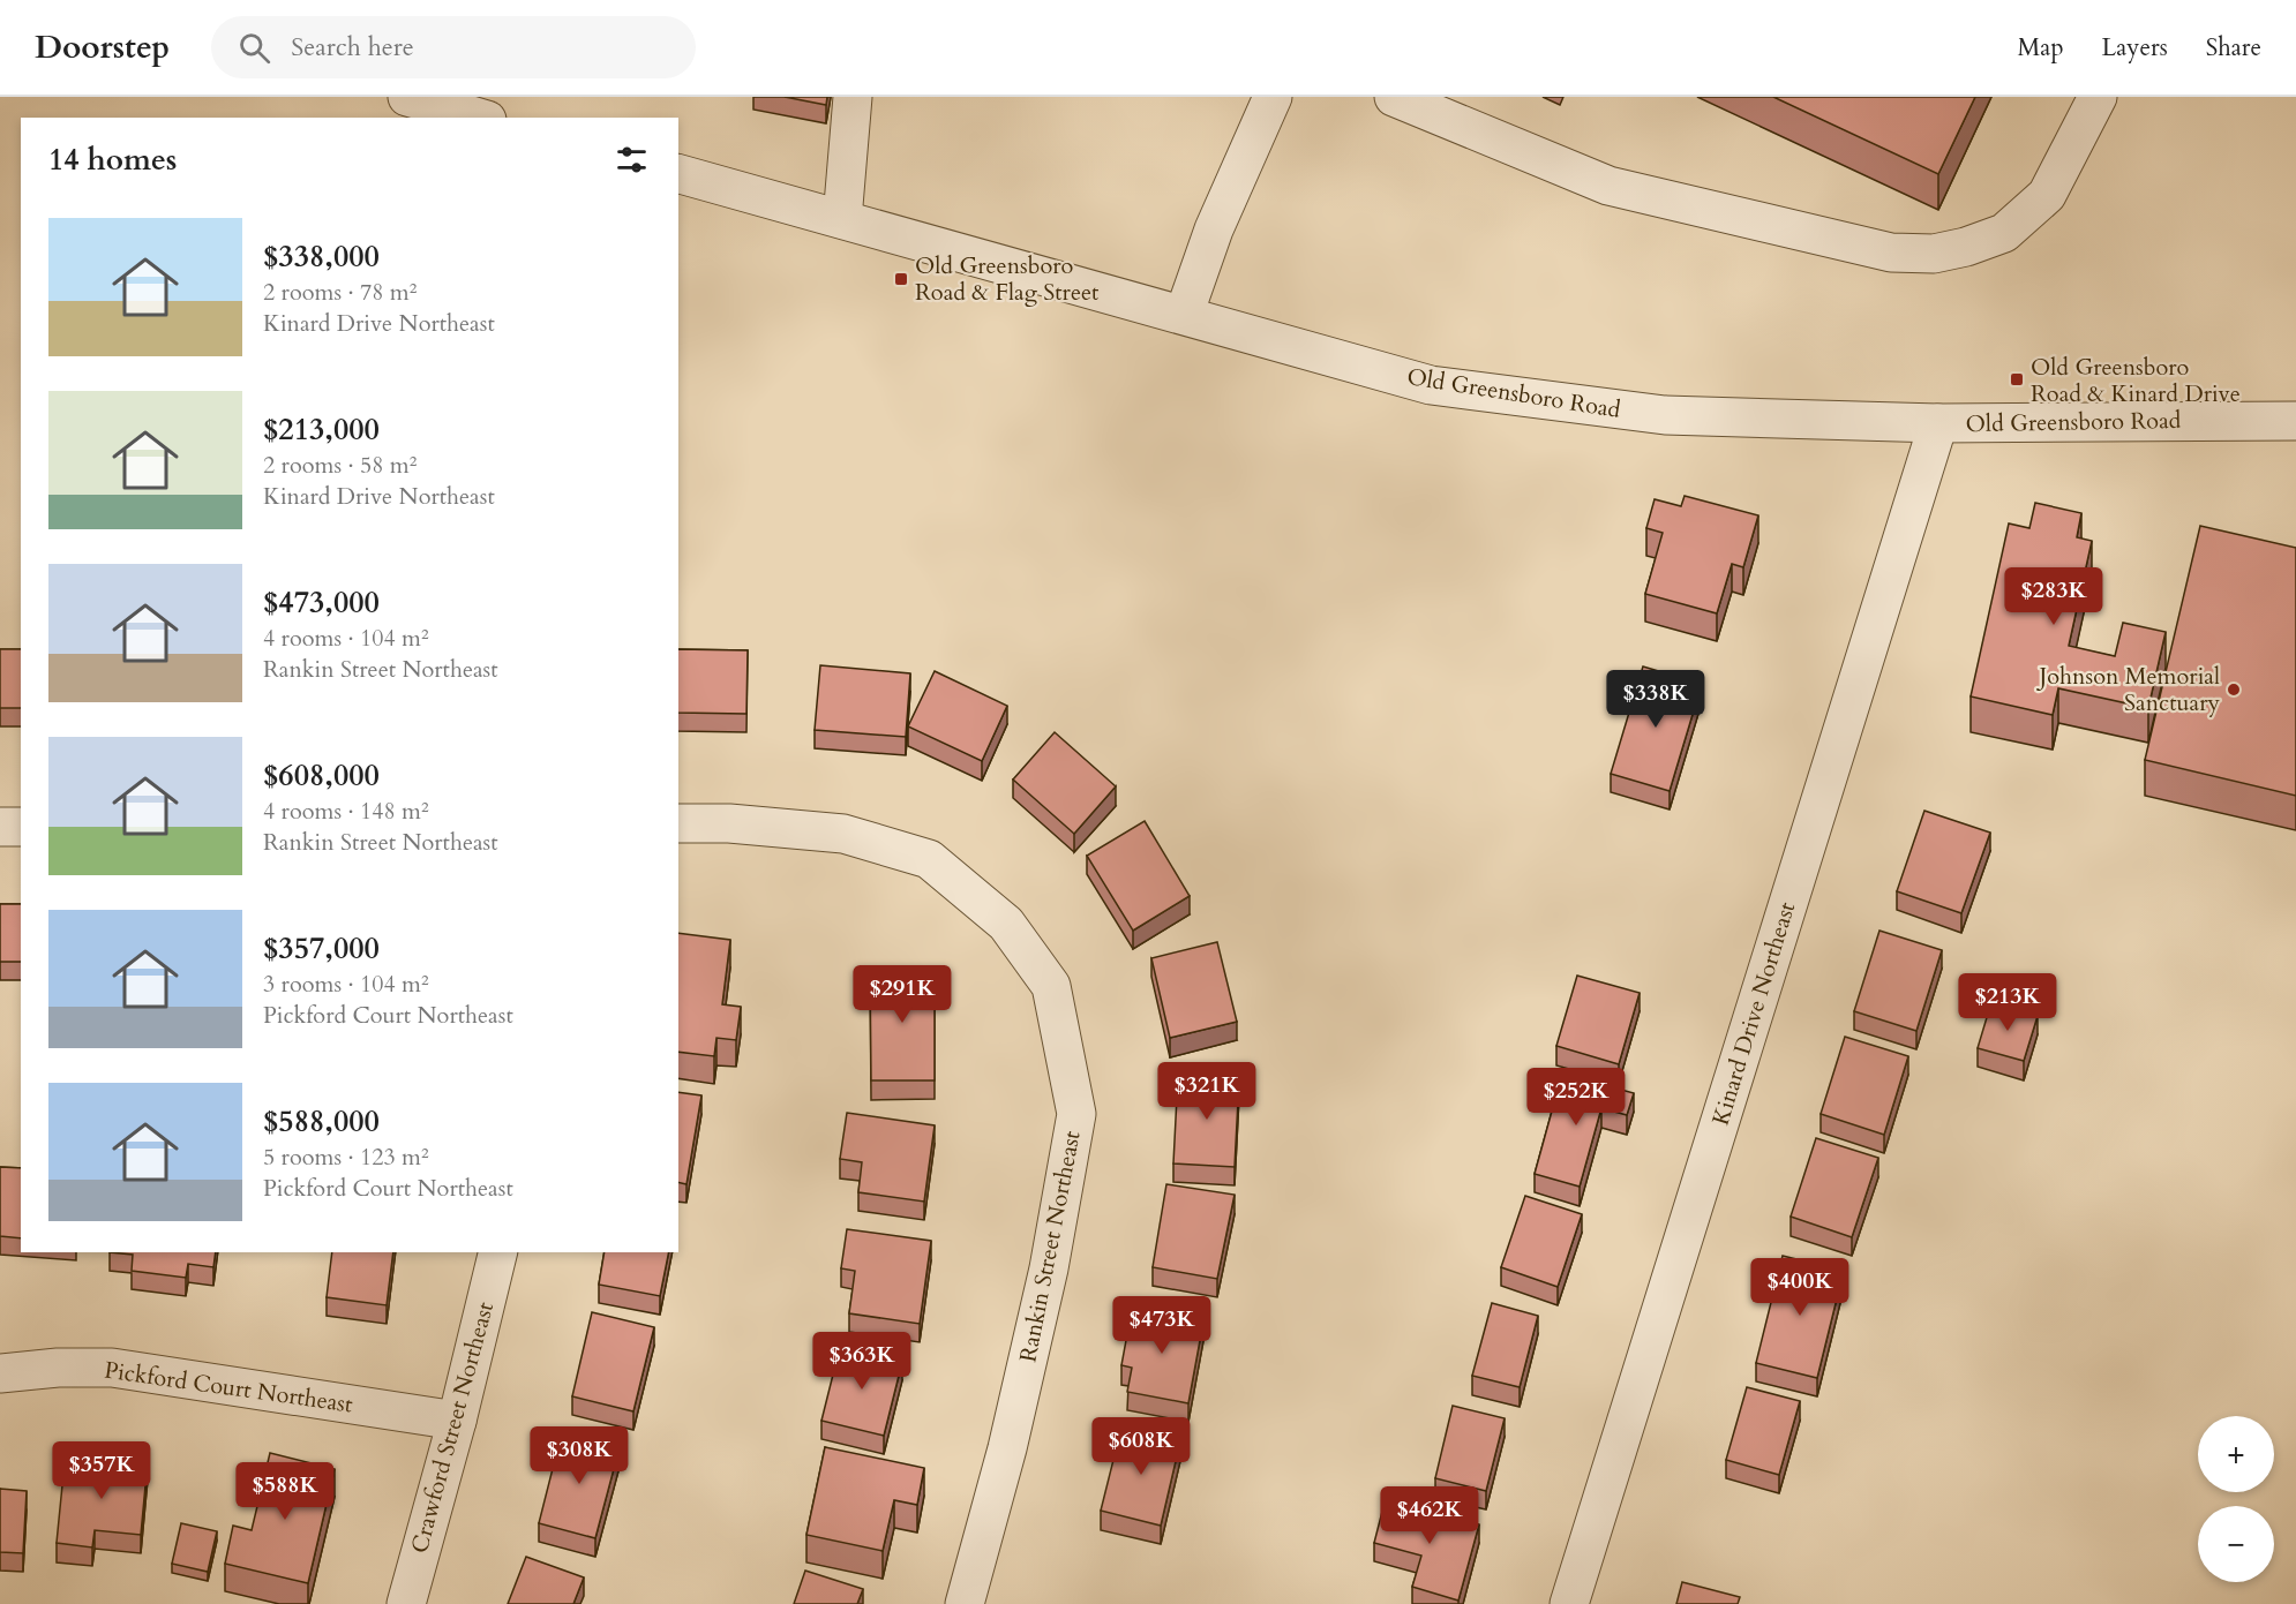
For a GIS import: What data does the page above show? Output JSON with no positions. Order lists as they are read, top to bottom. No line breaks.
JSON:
{"streets":{"street":["Old Greensboro Road","Kinard Drive Northeast","Rankin Street Northeast","Pickford Court Northeast","Crawford Street Northeast"]},"crossings":[["Old Greensboro Road","Kinard Drive Northeast"],["Pickford Court Northeast","Crawford Street Northeast"]],"places":{"transit":["Old Greensboro Road & Flag Street","Old Greensboro Road & Kinard Drive"],"other":["Johnson Memorial Sanctuary"]},"page":{"header":"Doorstep","search":"Search here","nav":["Map","Layers","Share"],"heading":"14 homes","list":[{"name":"$338,000","note":"2 rooms · 78 m² · Kinard Drive Northeast"},{"name":"$213,000","note":"2 rooms · 58 m² · Kinard Drive Northeast"},{"name":"$473,000","note":"4 rooms · 104 m² · Rankin Street Northeast"},{"name":"$608,000","note":"4 rooms · 148 m² · Rankin Street Northeast"},{"name":"$357,000","note":"3 rooms · 104 m² · Pickford Court Northeast"},{"name":"$588,000","note":"5 rooms · 123 m² · Pickford Court Northeast"}],"price":["$283K","$338K","$291K","$213K","$321K","$252K","$400K","$473K","$363K","$608K","$308K","$357K","$588K","$462K"],"map_buttons":["+","−"]}}
